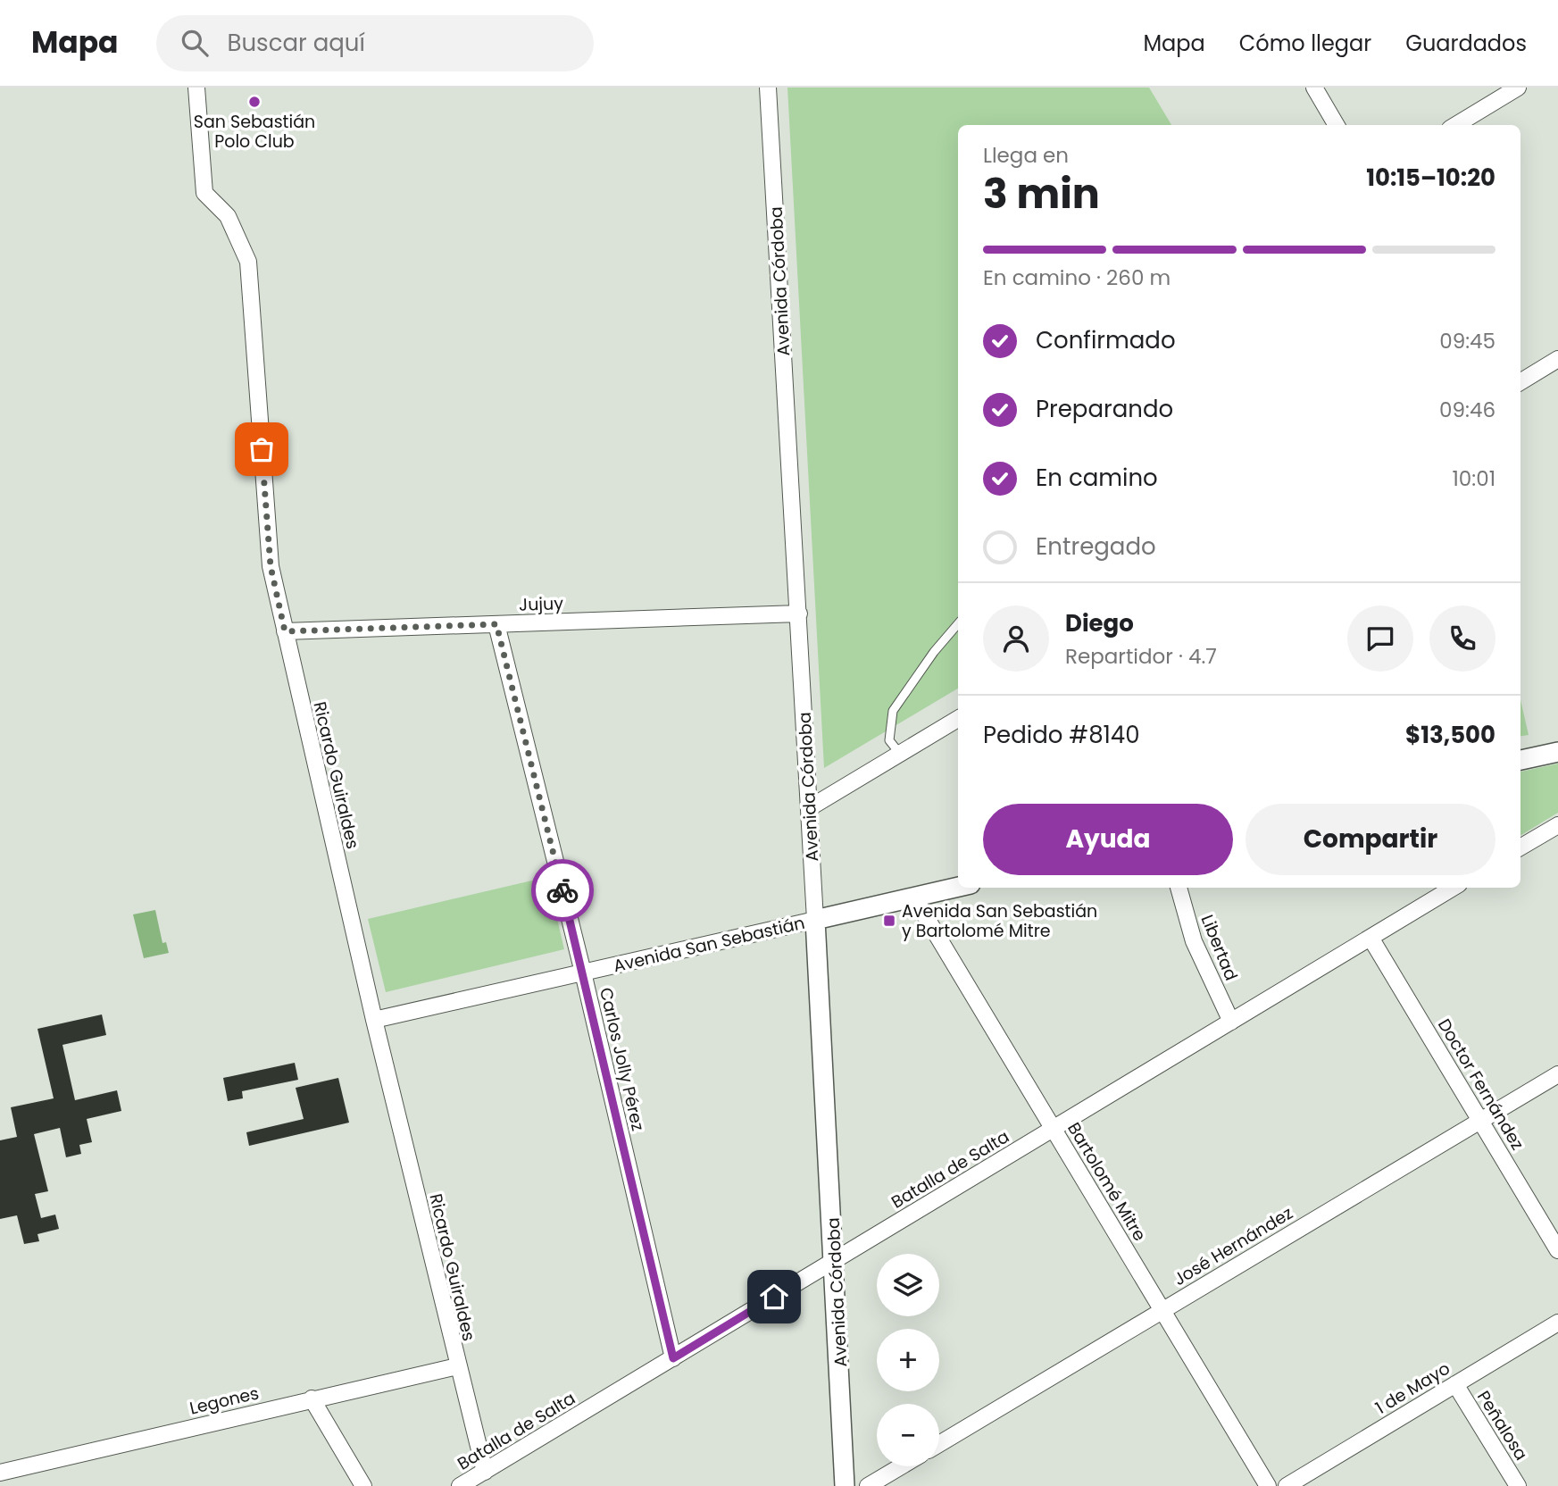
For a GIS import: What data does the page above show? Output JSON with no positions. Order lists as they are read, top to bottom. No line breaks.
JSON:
{"streets":{"street":["Avenida Córdoba","Jujuy","Ricardo Guiraldes","Avenida San Sebastián","Libertad","Carlos Jolly Pérez","Doctor Fernández","Batalla de Salta","Bartolomé Mitre","José Hernández","1 de Mayo","Legones","Peñalosa"]},"crossings":[["Avenida Córdoba","Jujuy"],["Avenida Córdoba","Avenida San Sebastián"],["Avenida Córdoba","Batalla de Salta"],["Jujuy","Ricardo Guiraldes"],["Jujuy","Carlos Jolly Pérez"],["Ricardo Guiraldes","Avenida San Sebastián"],["Ricardo Guiraldes","Batalla de Salta"],["Ricardo Guiraldes","Legones"],["Avenida San Sebastián","Carlos Jolly Pérez"],["Avenida San Sebastián","Bartolomé Mitre"],["Libertad","Batalla de Salta"],["Carlos Jolly Pérez","Batalla de Salta"],["Doctor Fernández","Batalla de Salta"],["Doctor Fernández","José Hernández"],["Batalla de Salta","Bartolomé Mitre"],["Bartolomé Mitre","José Hernández"],["1 de Mayo","Peñalosa"]],"places":{"other":["San Sebastián Polo Club"],"transit":["Avenida San Sebastián y Bartolomé Mitre"]},"page":{"header":"Mapa","search":"Buscar aquí","nav":["Mapa","Cómo llegar","Guardados"],"heading":["3 min","Llega en","10:15–10:20"],"panel":["Diego","Repartidor · 4.7","Pedido #8140","$13,500"],"bar":"En camino · 260 m","list":[["Confirmado","09:45"],["Preparando","09:46"],["En camino","10:01"],"Entregado"],"buttons":["Ayuda","Compartir"],"map_buttons":["+","−"]}}
